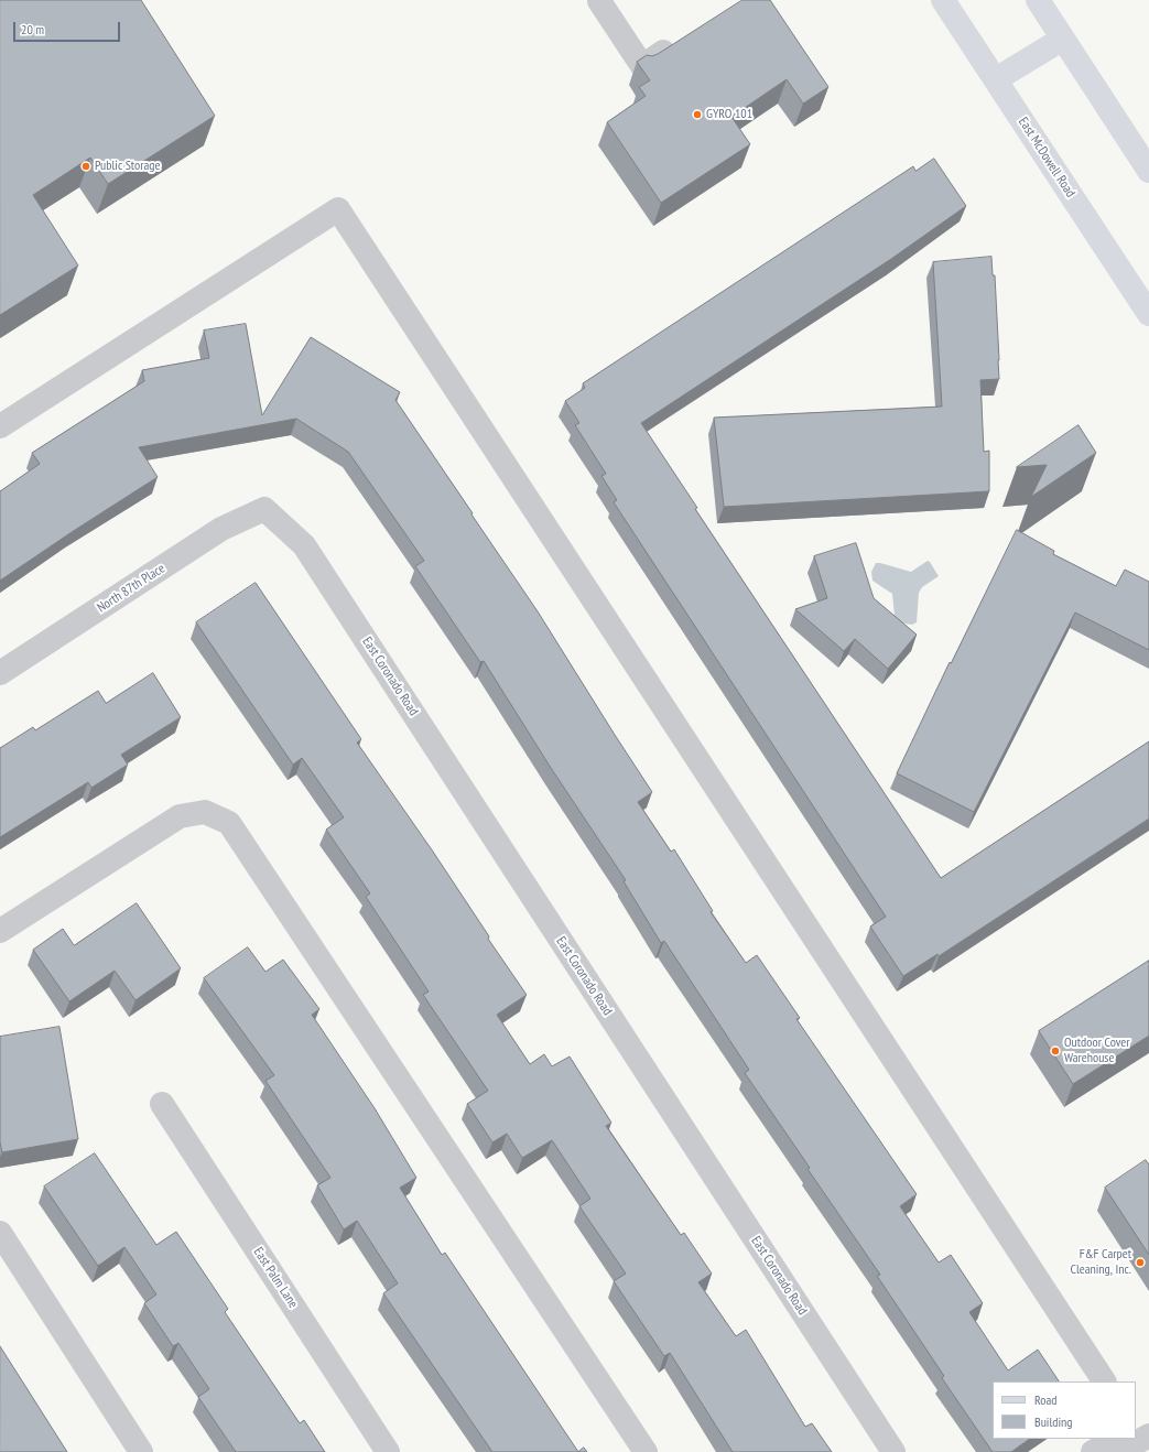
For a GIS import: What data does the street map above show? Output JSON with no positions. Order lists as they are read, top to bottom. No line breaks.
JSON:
{"streets":{"main road":["East McDowell Road"],"street":["North 87th Place","East Coronado Road","East Palm Lane"]},"crossings":[["North 87th Place","East Coronado Road"]],"places":["GYRO 101","Public Storage","Outdoor Cover Warehouse","F&F Carpet Cleaning, Inc."],"legend":["Road","Building"],"scale_bar":"20 m"}
